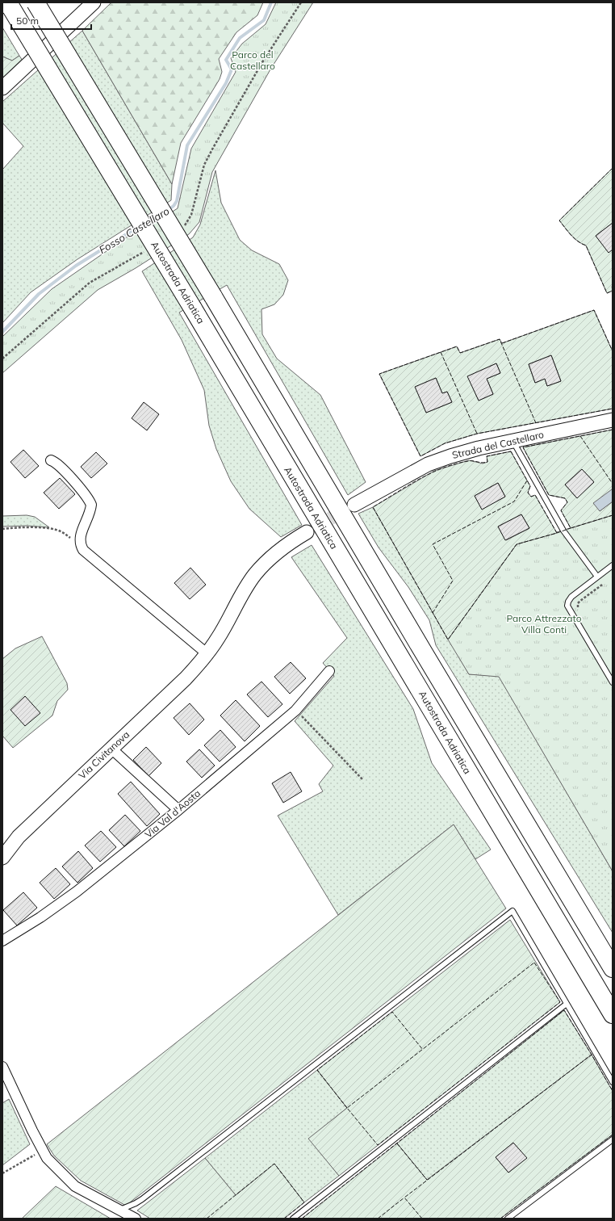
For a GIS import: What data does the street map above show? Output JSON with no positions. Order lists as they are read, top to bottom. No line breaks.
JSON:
{"streets":{"highway":["Autostrada Adriatica"],"street":["Strada del Castellaro","Via Civitanova","Via Val d'Aosta"]},"water":["Fosso Castellaro"],"parks":["Parco del Castellaro","Parco Attrezzato Villa Conti"],"scale_bar":"50 m"}
